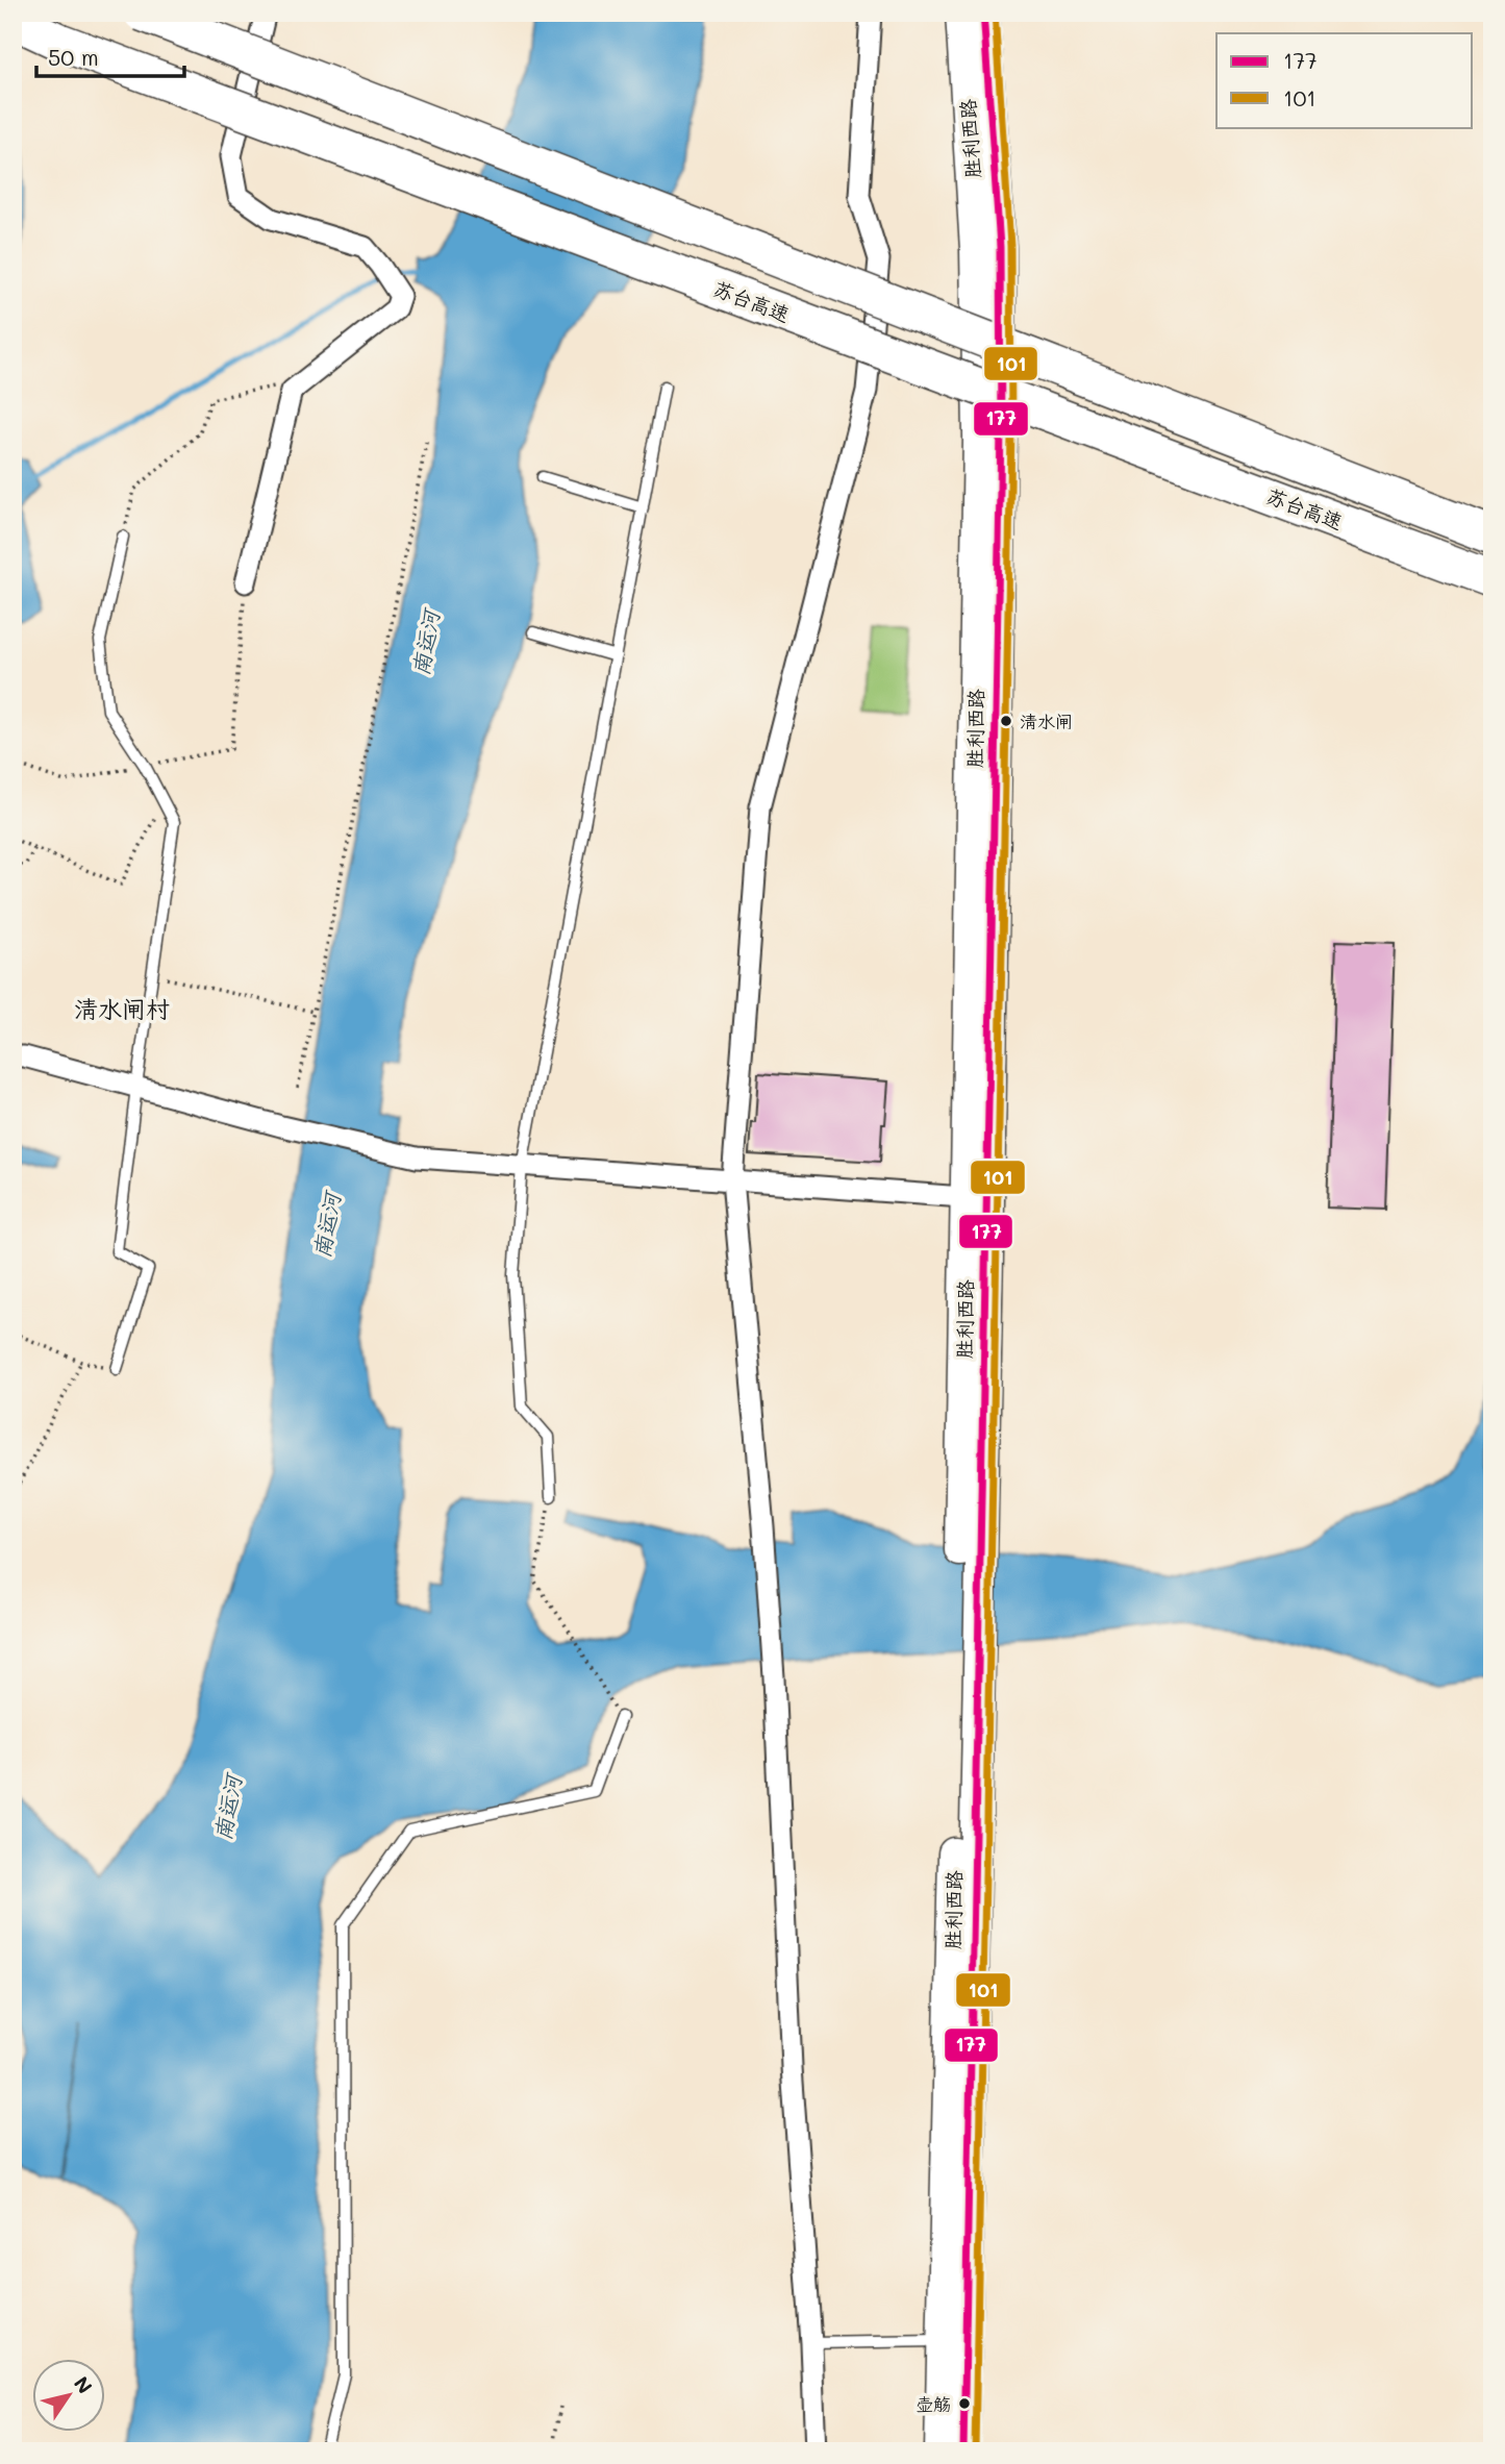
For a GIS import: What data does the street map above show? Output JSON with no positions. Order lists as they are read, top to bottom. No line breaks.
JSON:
{"streets":{"highway":["苏台高速"],"main road":["胜利西路"]},"districts":["清水闸村"],"water":["南运河"],"places":["清水闸","壶觞"],"lines":["transit line 177","transit line 101"],"legend":["177","101"],"scale_bar":"50 m","north":"top right"}
